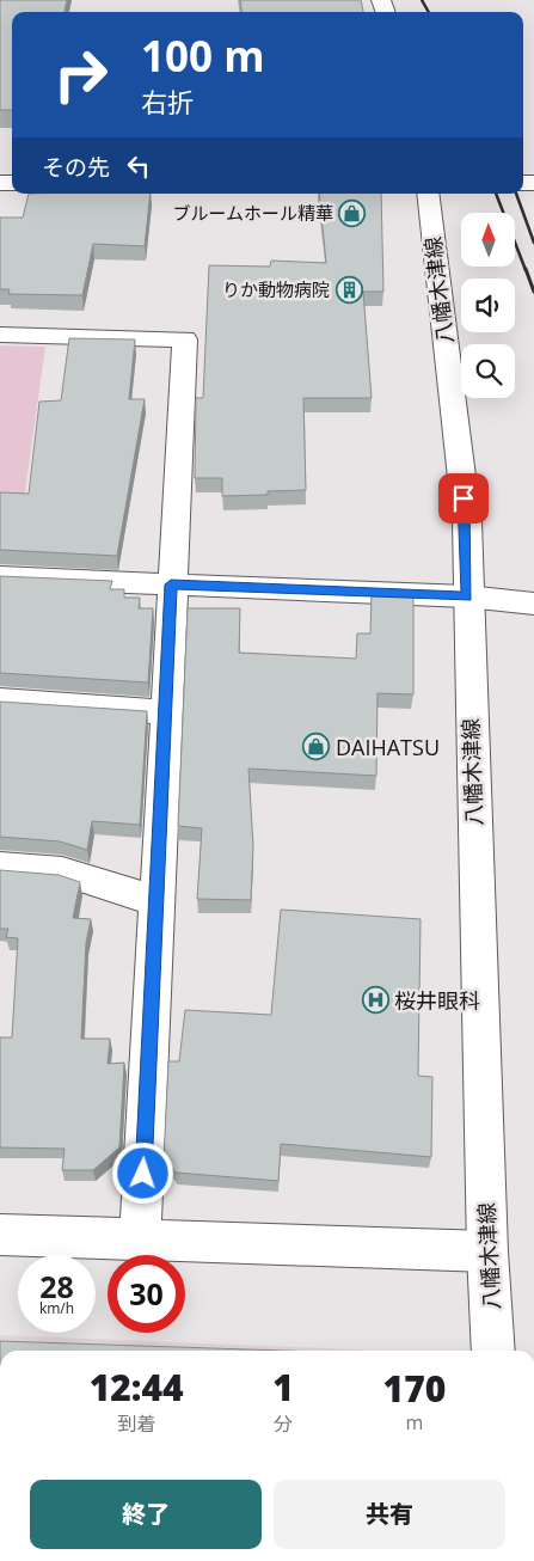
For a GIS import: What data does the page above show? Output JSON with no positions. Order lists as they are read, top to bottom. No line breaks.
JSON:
{"streets":{"street":["八幡木津線"]},"places":{"shop":["ブルームホール精華","DAIHATSU"],"building":["りか動物病院"],"hospital":["桜井眼科"]},"north":"top","page":{"turn":["100 m","右折"],"then":"その先","speed":"28 km/h","limit":"30","eta":["12:44","到着","1","分","170","m"],"buttons":["終了","共有"]}}
